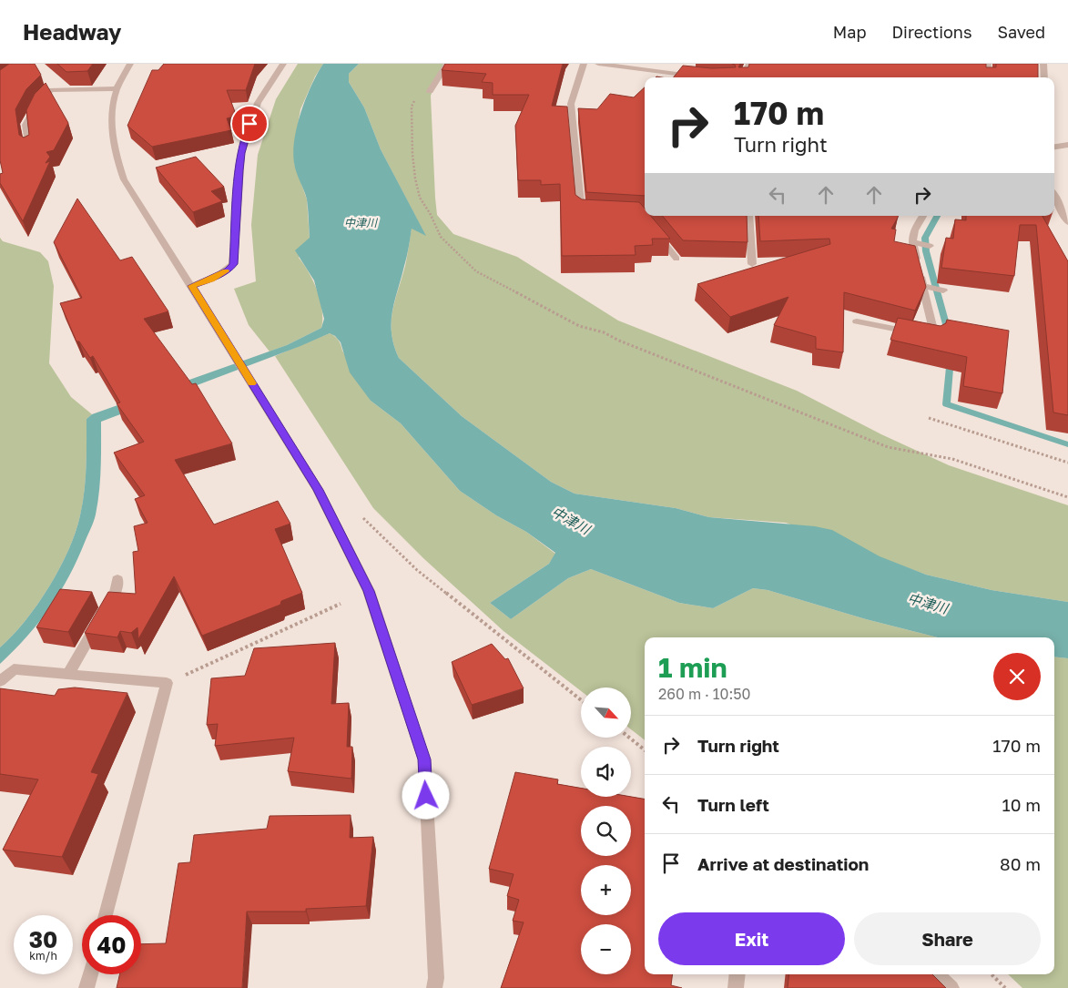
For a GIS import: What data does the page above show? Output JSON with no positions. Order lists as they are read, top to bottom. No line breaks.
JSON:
{"water":["中津川"],"north":"bottom right","page":{"header":"Headway","nav":["Map","Directions","Saved"],"turn":["170 m","Turn right"],"heading":["1 min","260 m · 10:50"],"map_buttons":["+","−"],"list":[{"name":"Turn right","value":"170 m"},{"name":"Turn left","value":"10 m"},{"name":"Arrive at destination","value":"80 m"}],"buttons":["Exit","Share"],"speed":"30 km/h","limit":"40"}}
